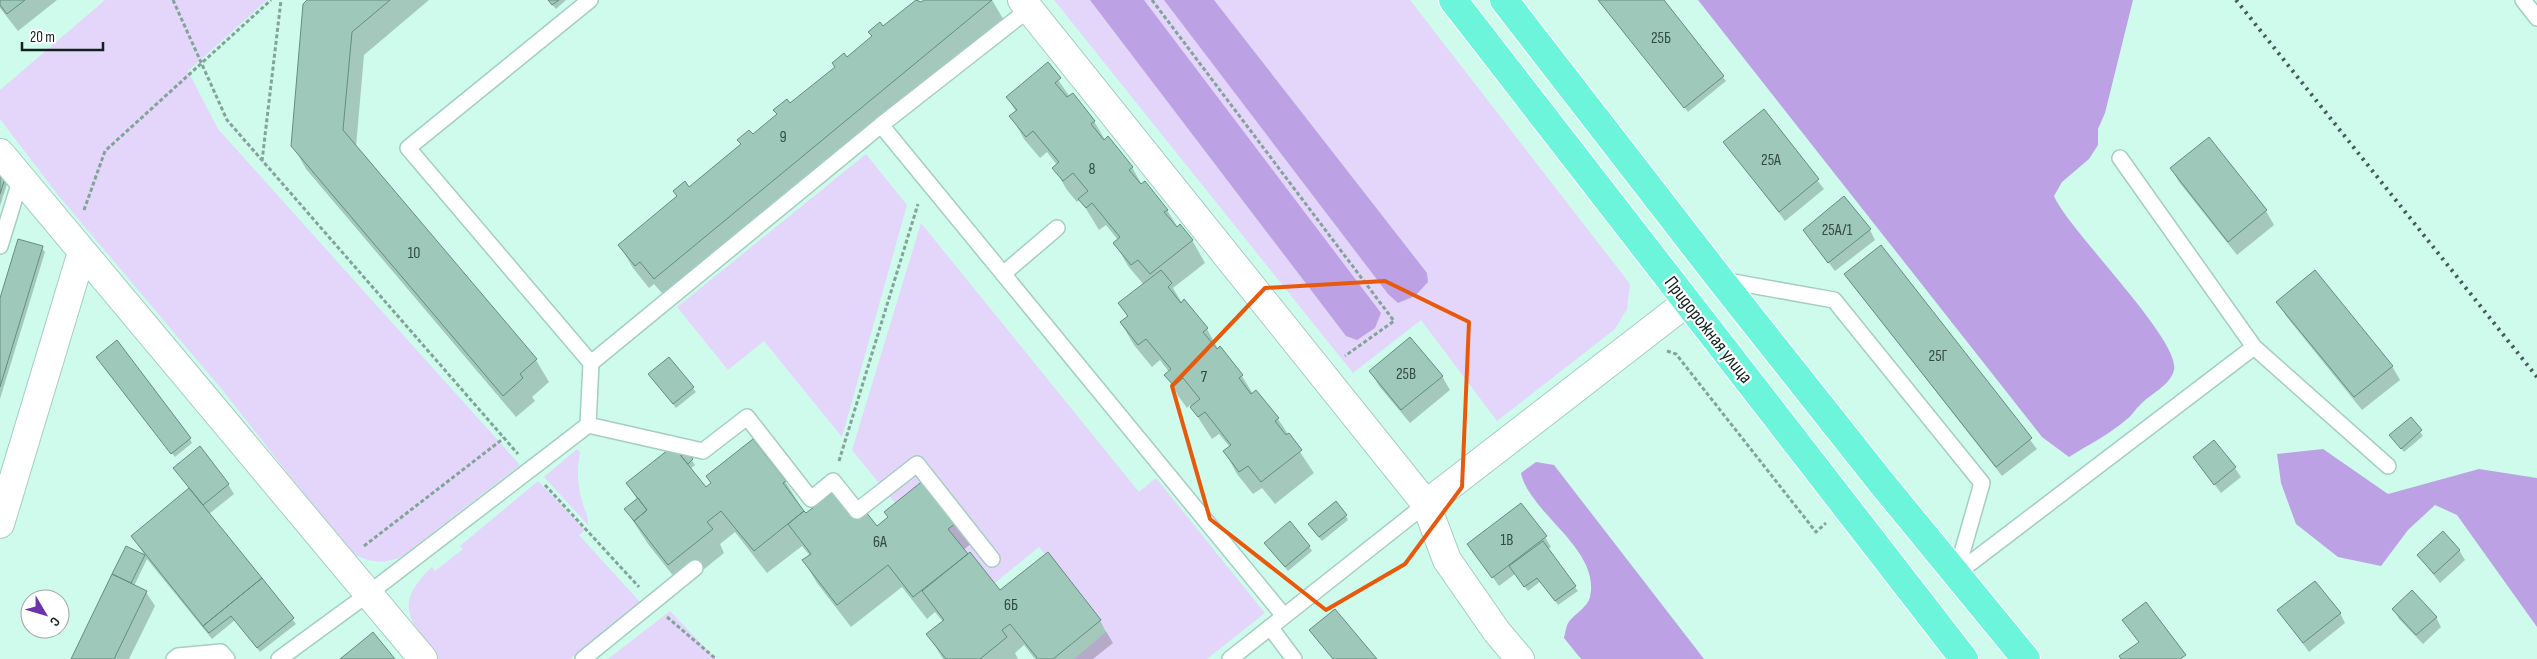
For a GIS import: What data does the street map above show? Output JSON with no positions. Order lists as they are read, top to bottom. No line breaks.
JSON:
{"streets":{"main road":["Придорожная улица"]},"house_numbers":["25Б","9","25А","8","25А/1","10","25Г","25В","7","1В","6А","6Б"],"scale_bar":"20 m","north":"bottom right"}
